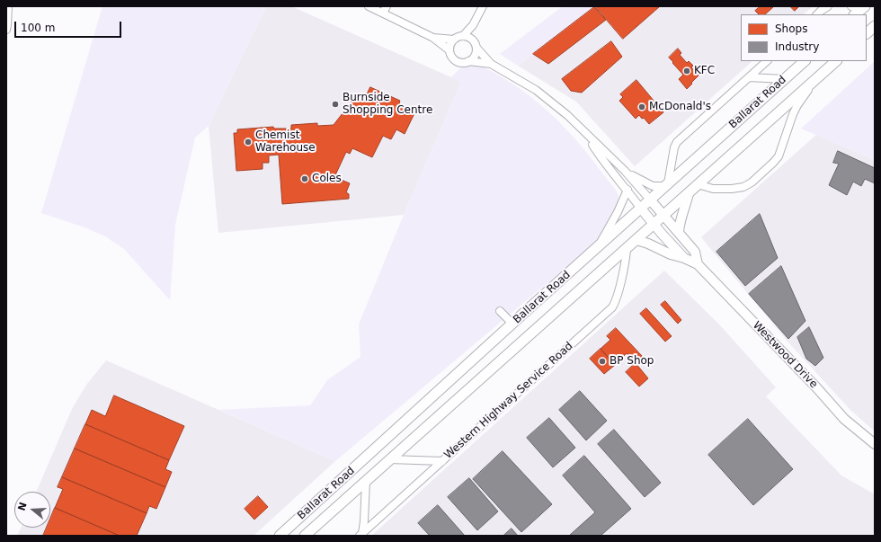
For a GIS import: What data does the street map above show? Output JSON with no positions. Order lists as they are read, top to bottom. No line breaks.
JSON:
{"streets":{"highway":["Ballarat Road"],"main road":["Westwood Drive"],"street":["Western Highway Service Road"]},"crossings":[["Ballarat Road","Westwood Drive"],["Ballarat Road","Western Highway Service Road"]],"places":["KFC","Burnside Shopping Centre","McDonald's","Chemist Warehouse","Coles","BP Shop"],"legend":["Shops","Industry"],"scale_bar":"100 m","north":"left"}
